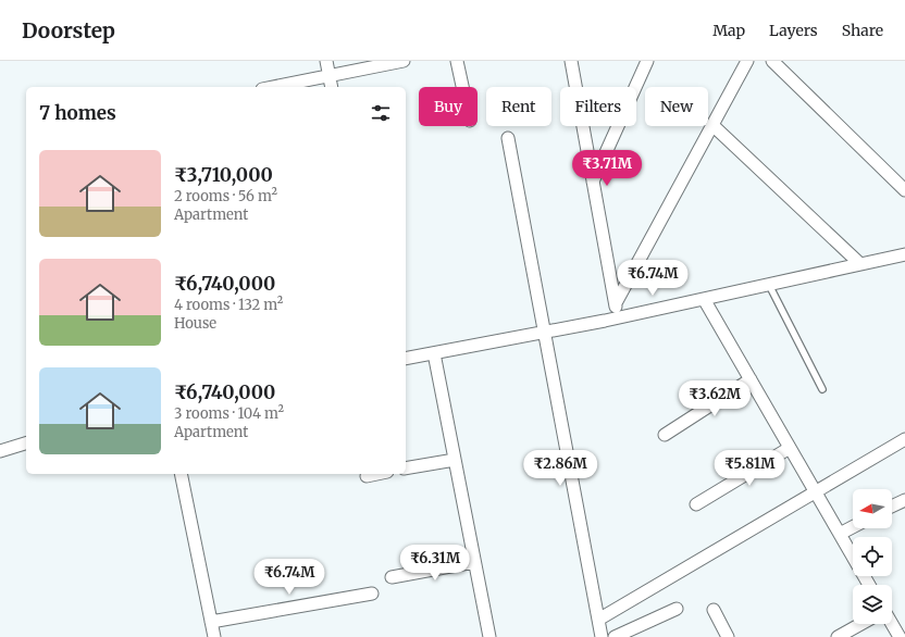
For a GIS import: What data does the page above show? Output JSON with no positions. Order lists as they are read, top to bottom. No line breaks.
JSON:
{"north":"left","page":{"header":"Doorstep","nav":["Map","Layers","Share"],"chip":["Buy","Rent","Filters","New"],"heading":"7 homes","list":[{"name":"₹3,710,000","note":"2 rooms · 56 m² · Apartment"},{"name":"₹6,740,000","note":"4 rooms · 132 m² · House"},{"name":"₹6,740,000","note":"3 rooms · 104 m² · Apartment"}],"price":["₹3.71M","₹6.74M","₹3.62M","₹2.86M","₹5.81M","₹6.31M","₹6.74M"]}}
